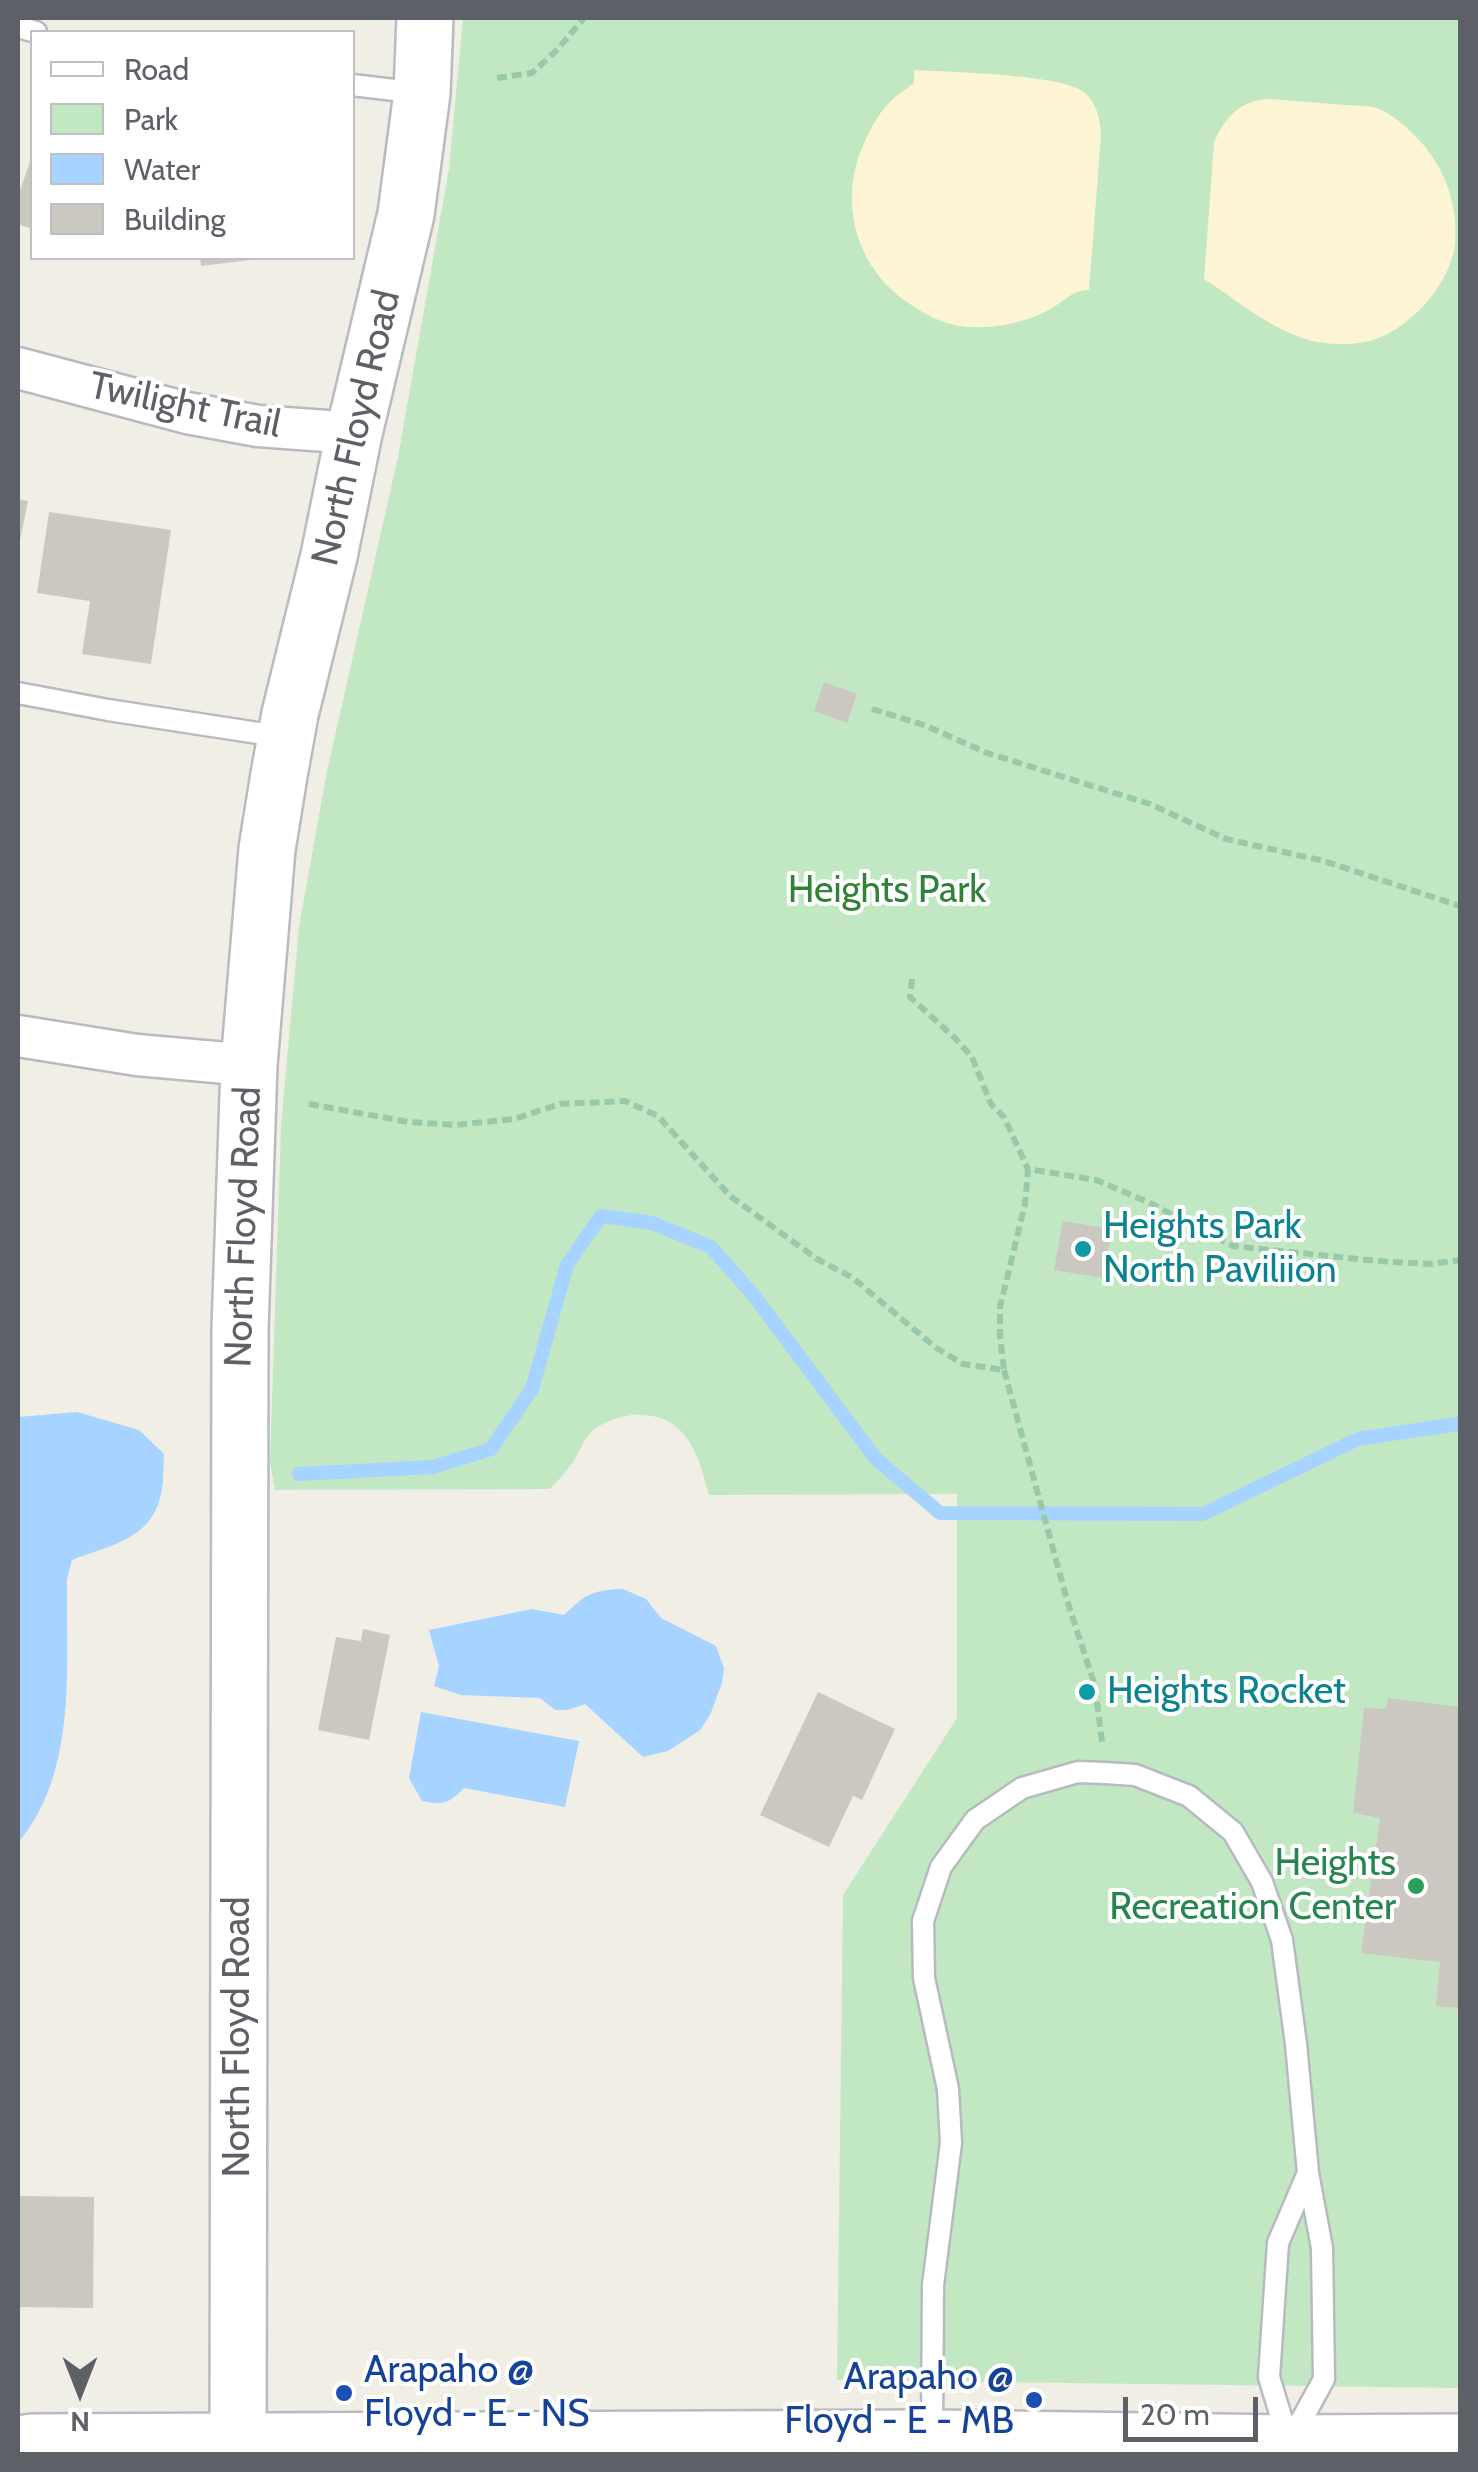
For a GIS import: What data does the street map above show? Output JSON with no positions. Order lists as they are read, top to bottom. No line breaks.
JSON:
{"streets":{"street":["Twilight Trail","North Floyd Road"]},"crossings":[["Twilight Trail","North Floyd Road"]],"parks":["Heights Park"],"places":["Heights Park North Paviliion","Heights Rocket","Heights Recreation Center","Arapaho @ Floyd - E - NS","Arapaho @ Floyd - E - MB"],"legend":["Road","Park","Water","Building"],"scale_bar":"20 m","north":"bottom"}
